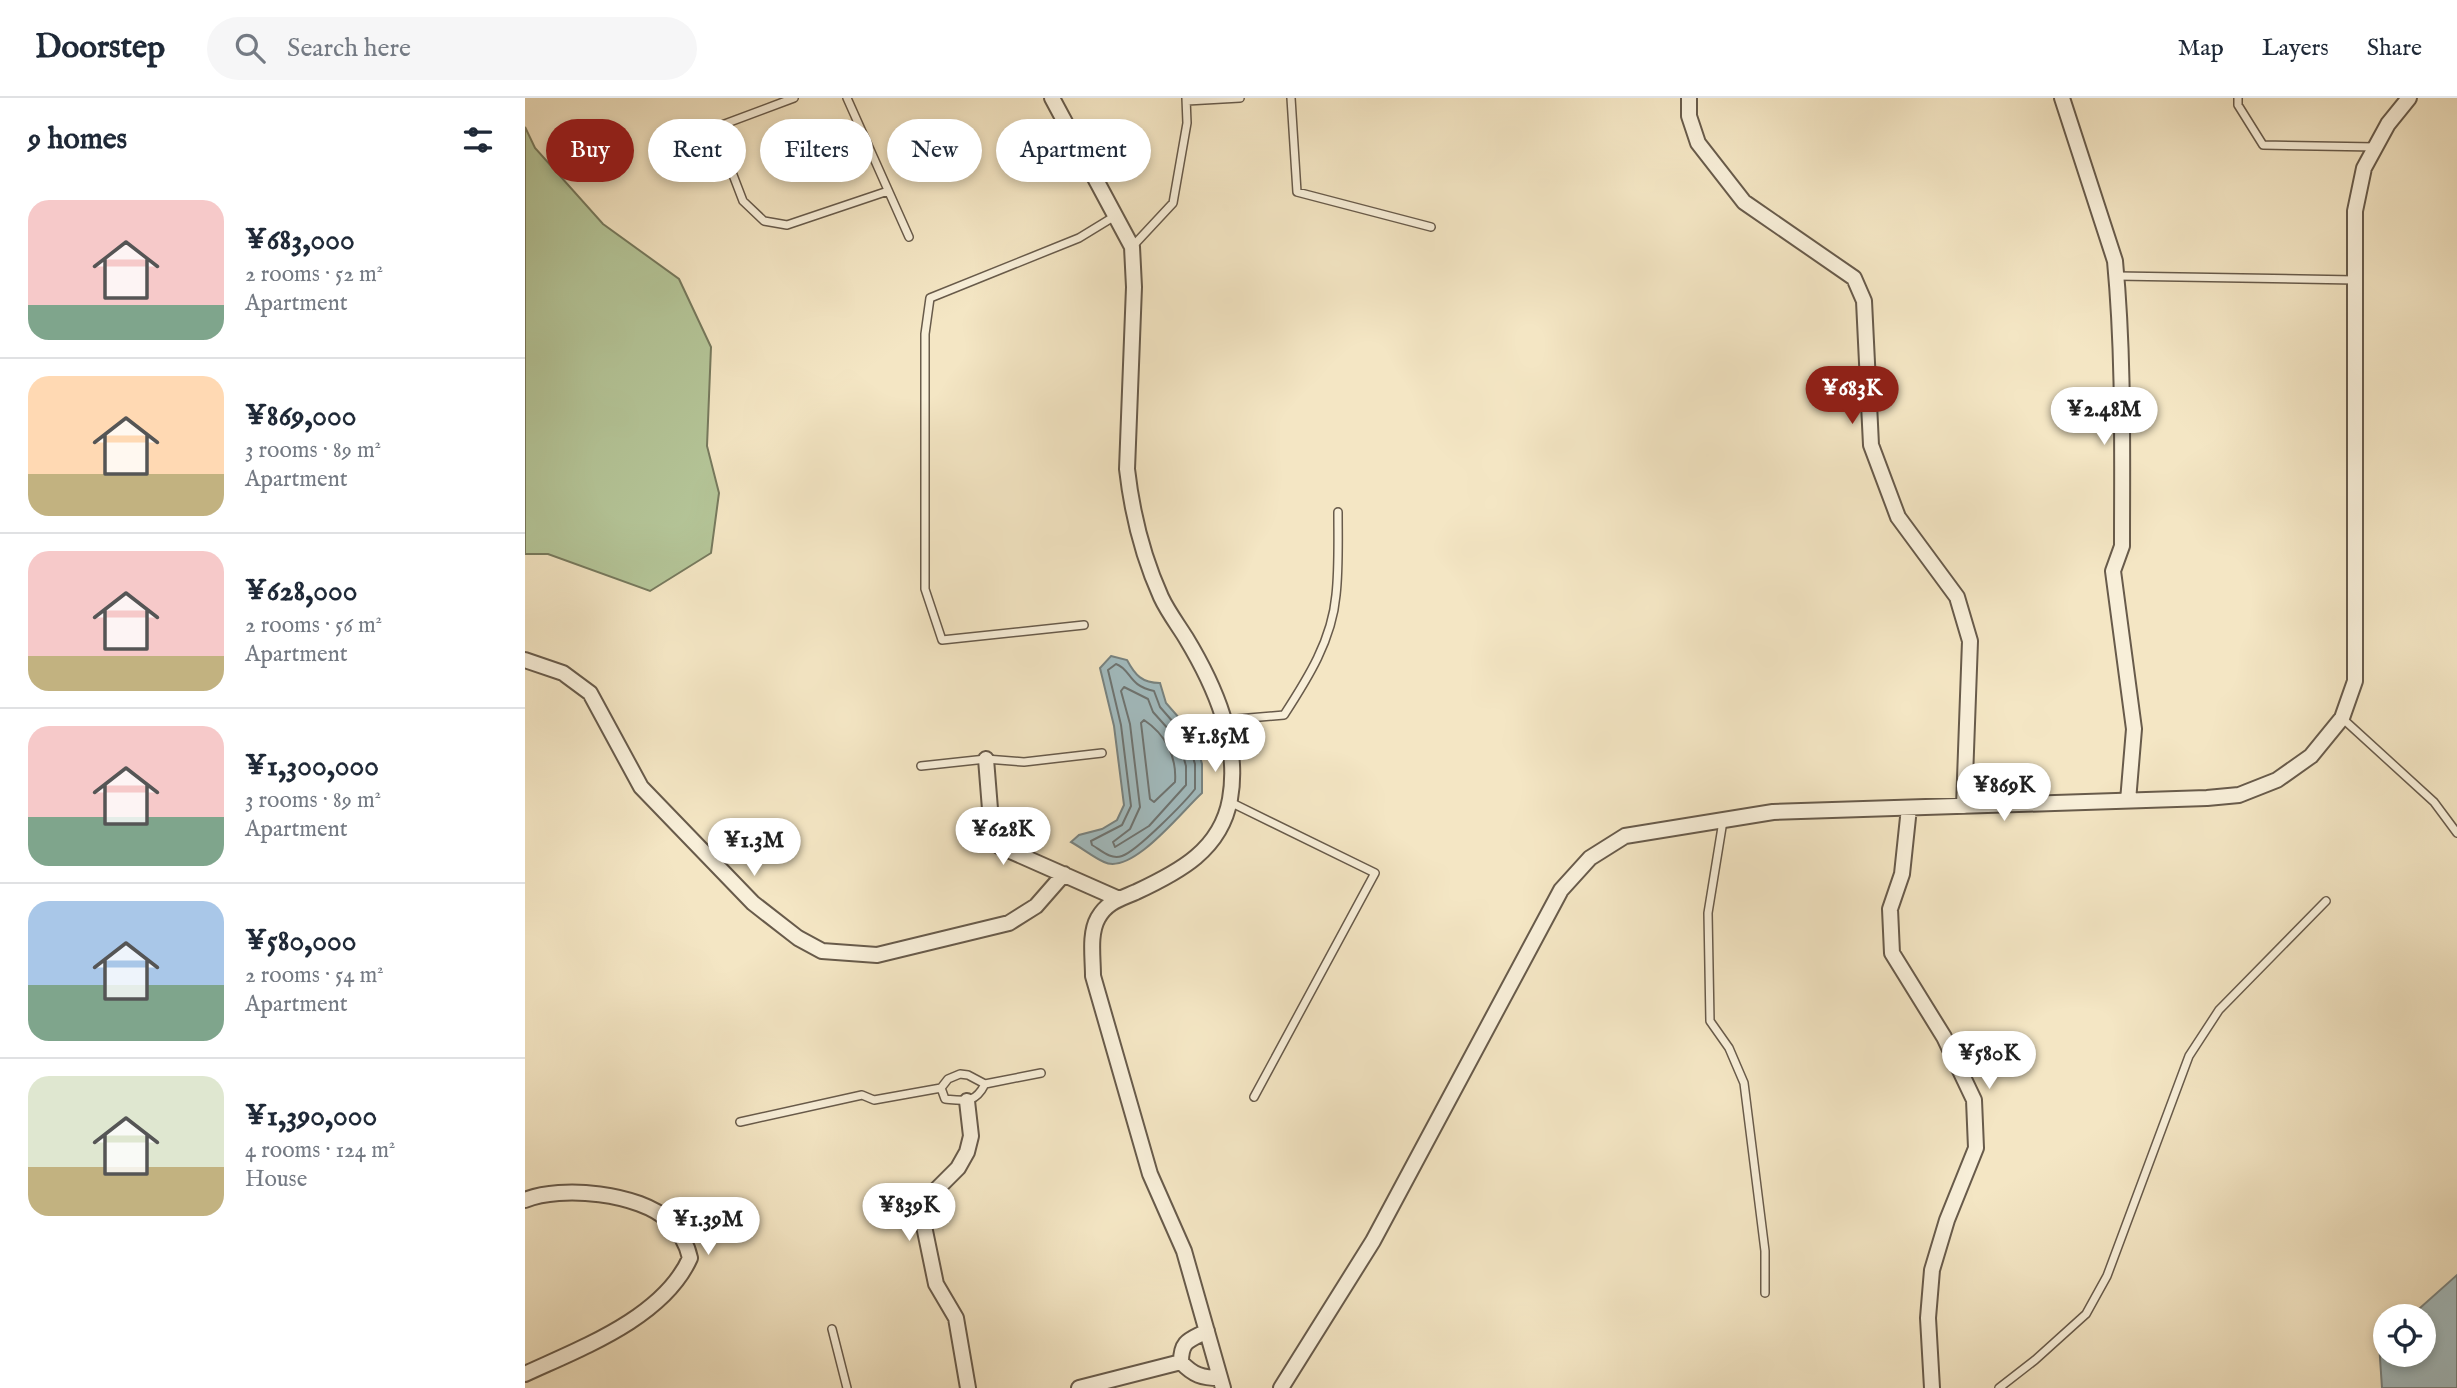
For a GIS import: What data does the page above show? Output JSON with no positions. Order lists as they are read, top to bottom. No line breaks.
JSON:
{"page":{"header":"Doorstep","search":"Search here","nav":["Map","Layers","Share"],"heading":"9 homes","chip":["Buy","Rent","Filters","New","Apartment"],"list":[{"name":"¥683,000","note":"2 rooms · 52 m² · Apartment"},{"name":"¥869,000","note":"3 rooms · 89 m² · Apartment"},{"name":"¥628,000","note":"2 rooms · 56 m² · Apartment"},{"name":"¥1,300,000","note":"3 rooms · 89 m² · Apartment"},{"name":"¥580,000","note":"2 rooms · 54 m² · Apartment"},{"name":"¥1,390,000","note":"4 rooms · 124 m² · House"}],"price":["¥683K","¥2.48M","¥1.85M","¥869K","¥628K","¥1.3M","¥580K","¥839K","¥1.39M"]}}
